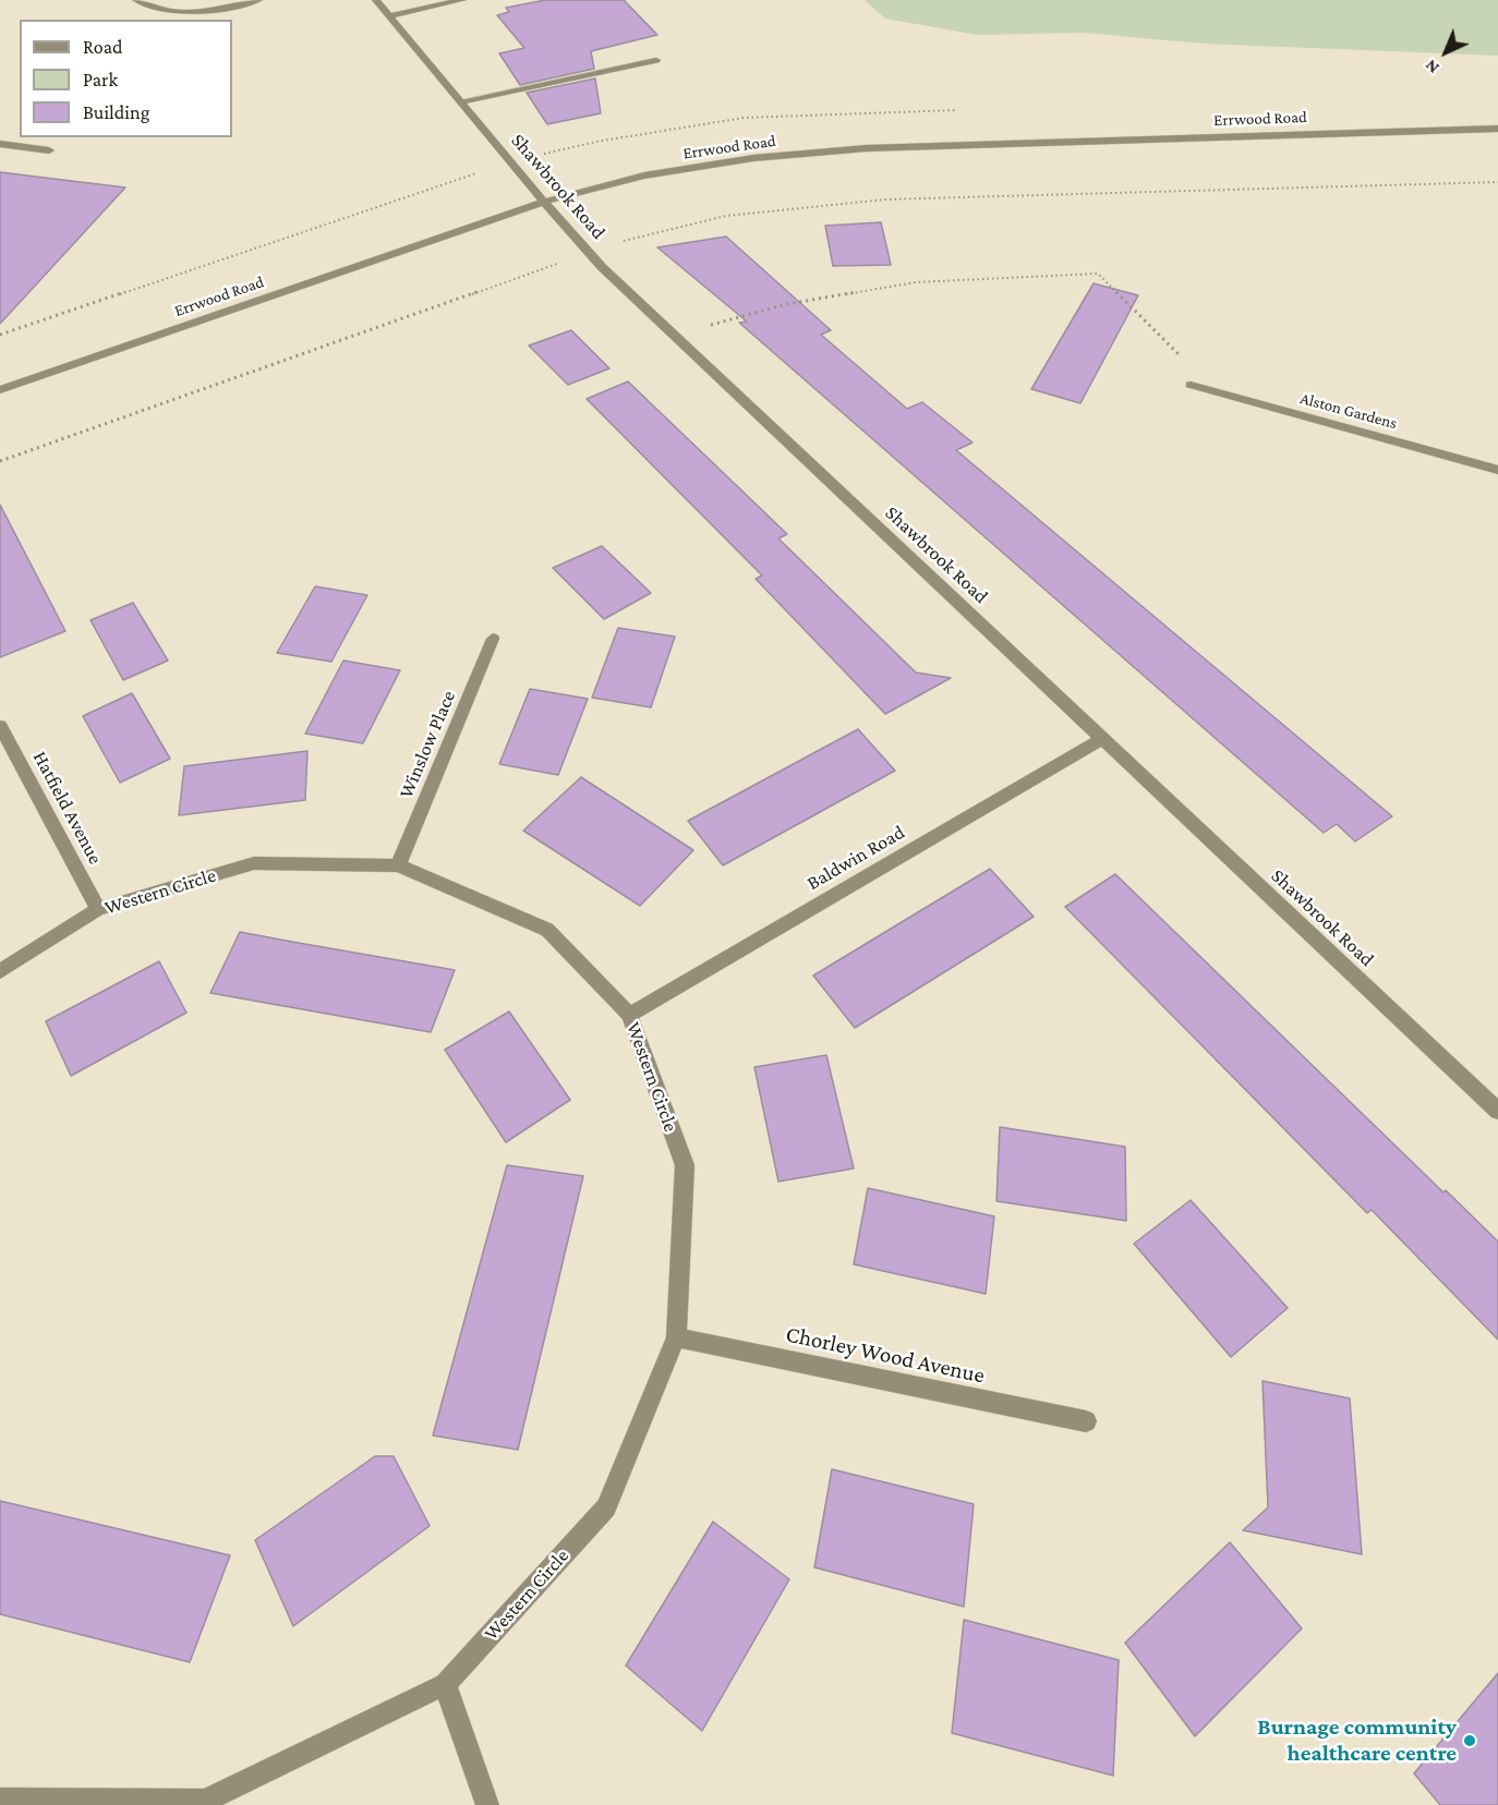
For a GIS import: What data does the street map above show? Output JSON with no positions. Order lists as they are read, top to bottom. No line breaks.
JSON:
{"streets":{"street":["Errwood Road","Shawbrook Road","Alston Gardens","Winslow Place","Hatfield Avenue","Baldwin Road","Western Circle","Chorley Wood Avenue"]},"crossings":[["Errwood Road","Shawbrook Road"],["Shawbrook Road","Baldwin Road"],["Winslow Place","Western Circle"],["Hatfield Avenue","Western Circle"],["Baldwin Road","Western Circle"],["Western Circle","Chorley Wood Avenue"]],"places":["Burnage community healthcare centre"],"legend":["Road","Park","Building"],"north":"bottom left"}
